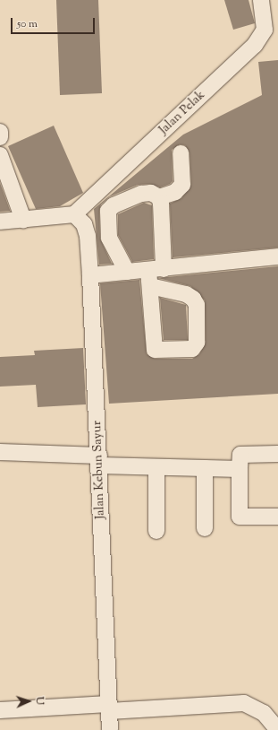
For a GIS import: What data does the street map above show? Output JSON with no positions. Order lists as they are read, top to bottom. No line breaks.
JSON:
{"streets":{"street":["Jalan Pelak","Jalan Kebun Sayur"]},"crossings":[["Jalan Pelak","Jalan Kebun Sayur"]],"scale_bar":"50 m","north":"right"}
